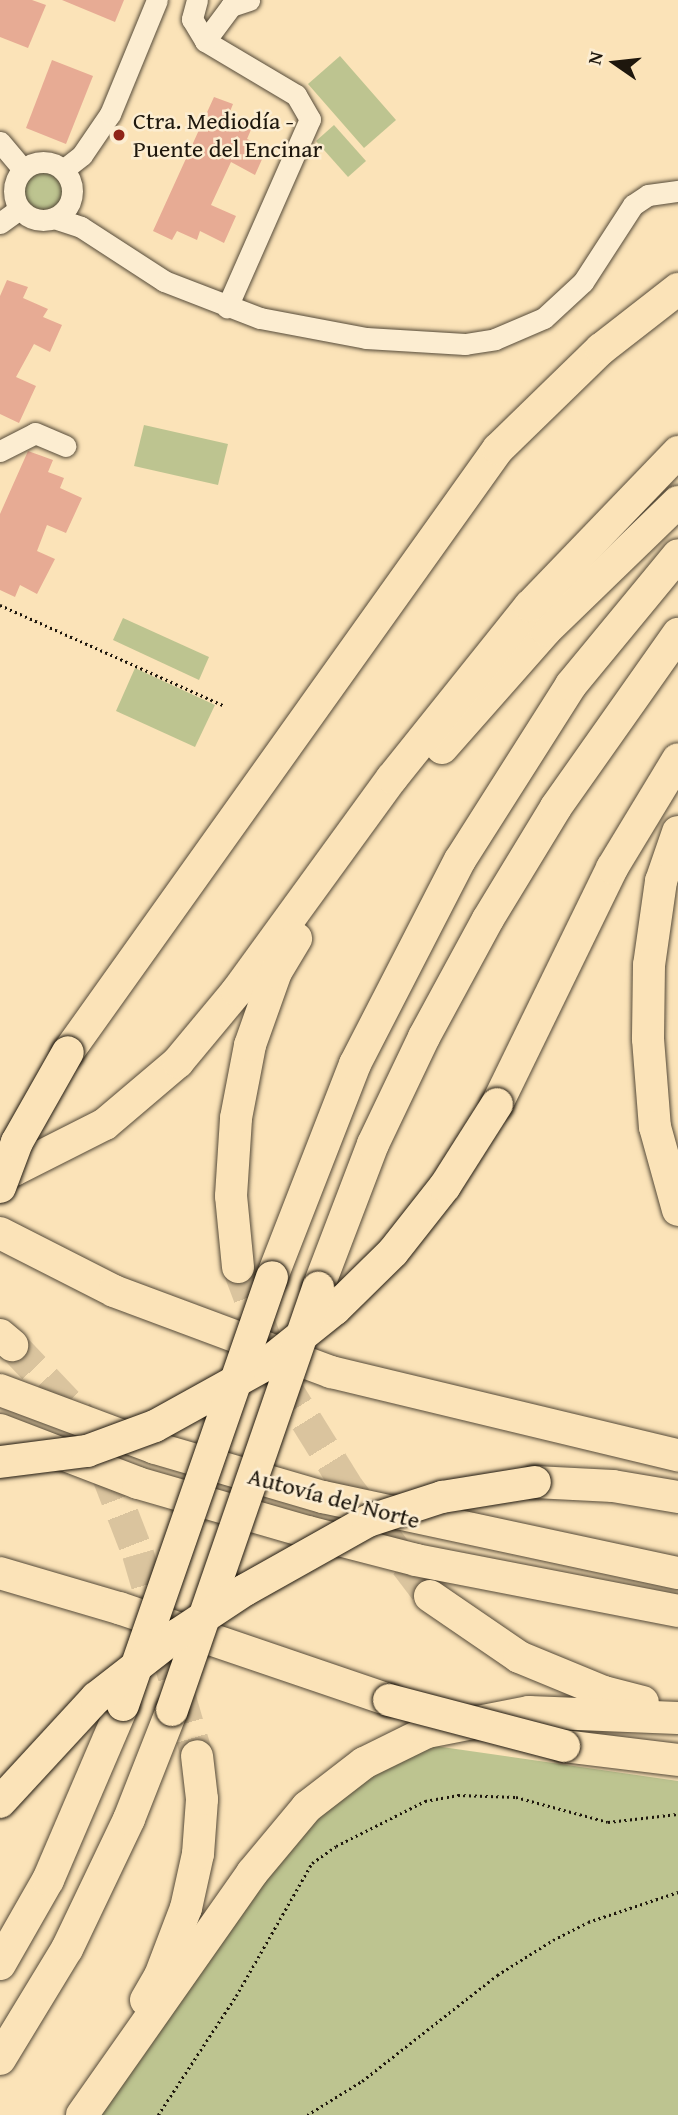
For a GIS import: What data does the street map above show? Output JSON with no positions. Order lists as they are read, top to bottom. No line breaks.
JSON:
{"streets":{"highway":["Autovía del Norte"]},"places":["Ctra. Mediodía - Puente del Encinar"],"north":"left"}
